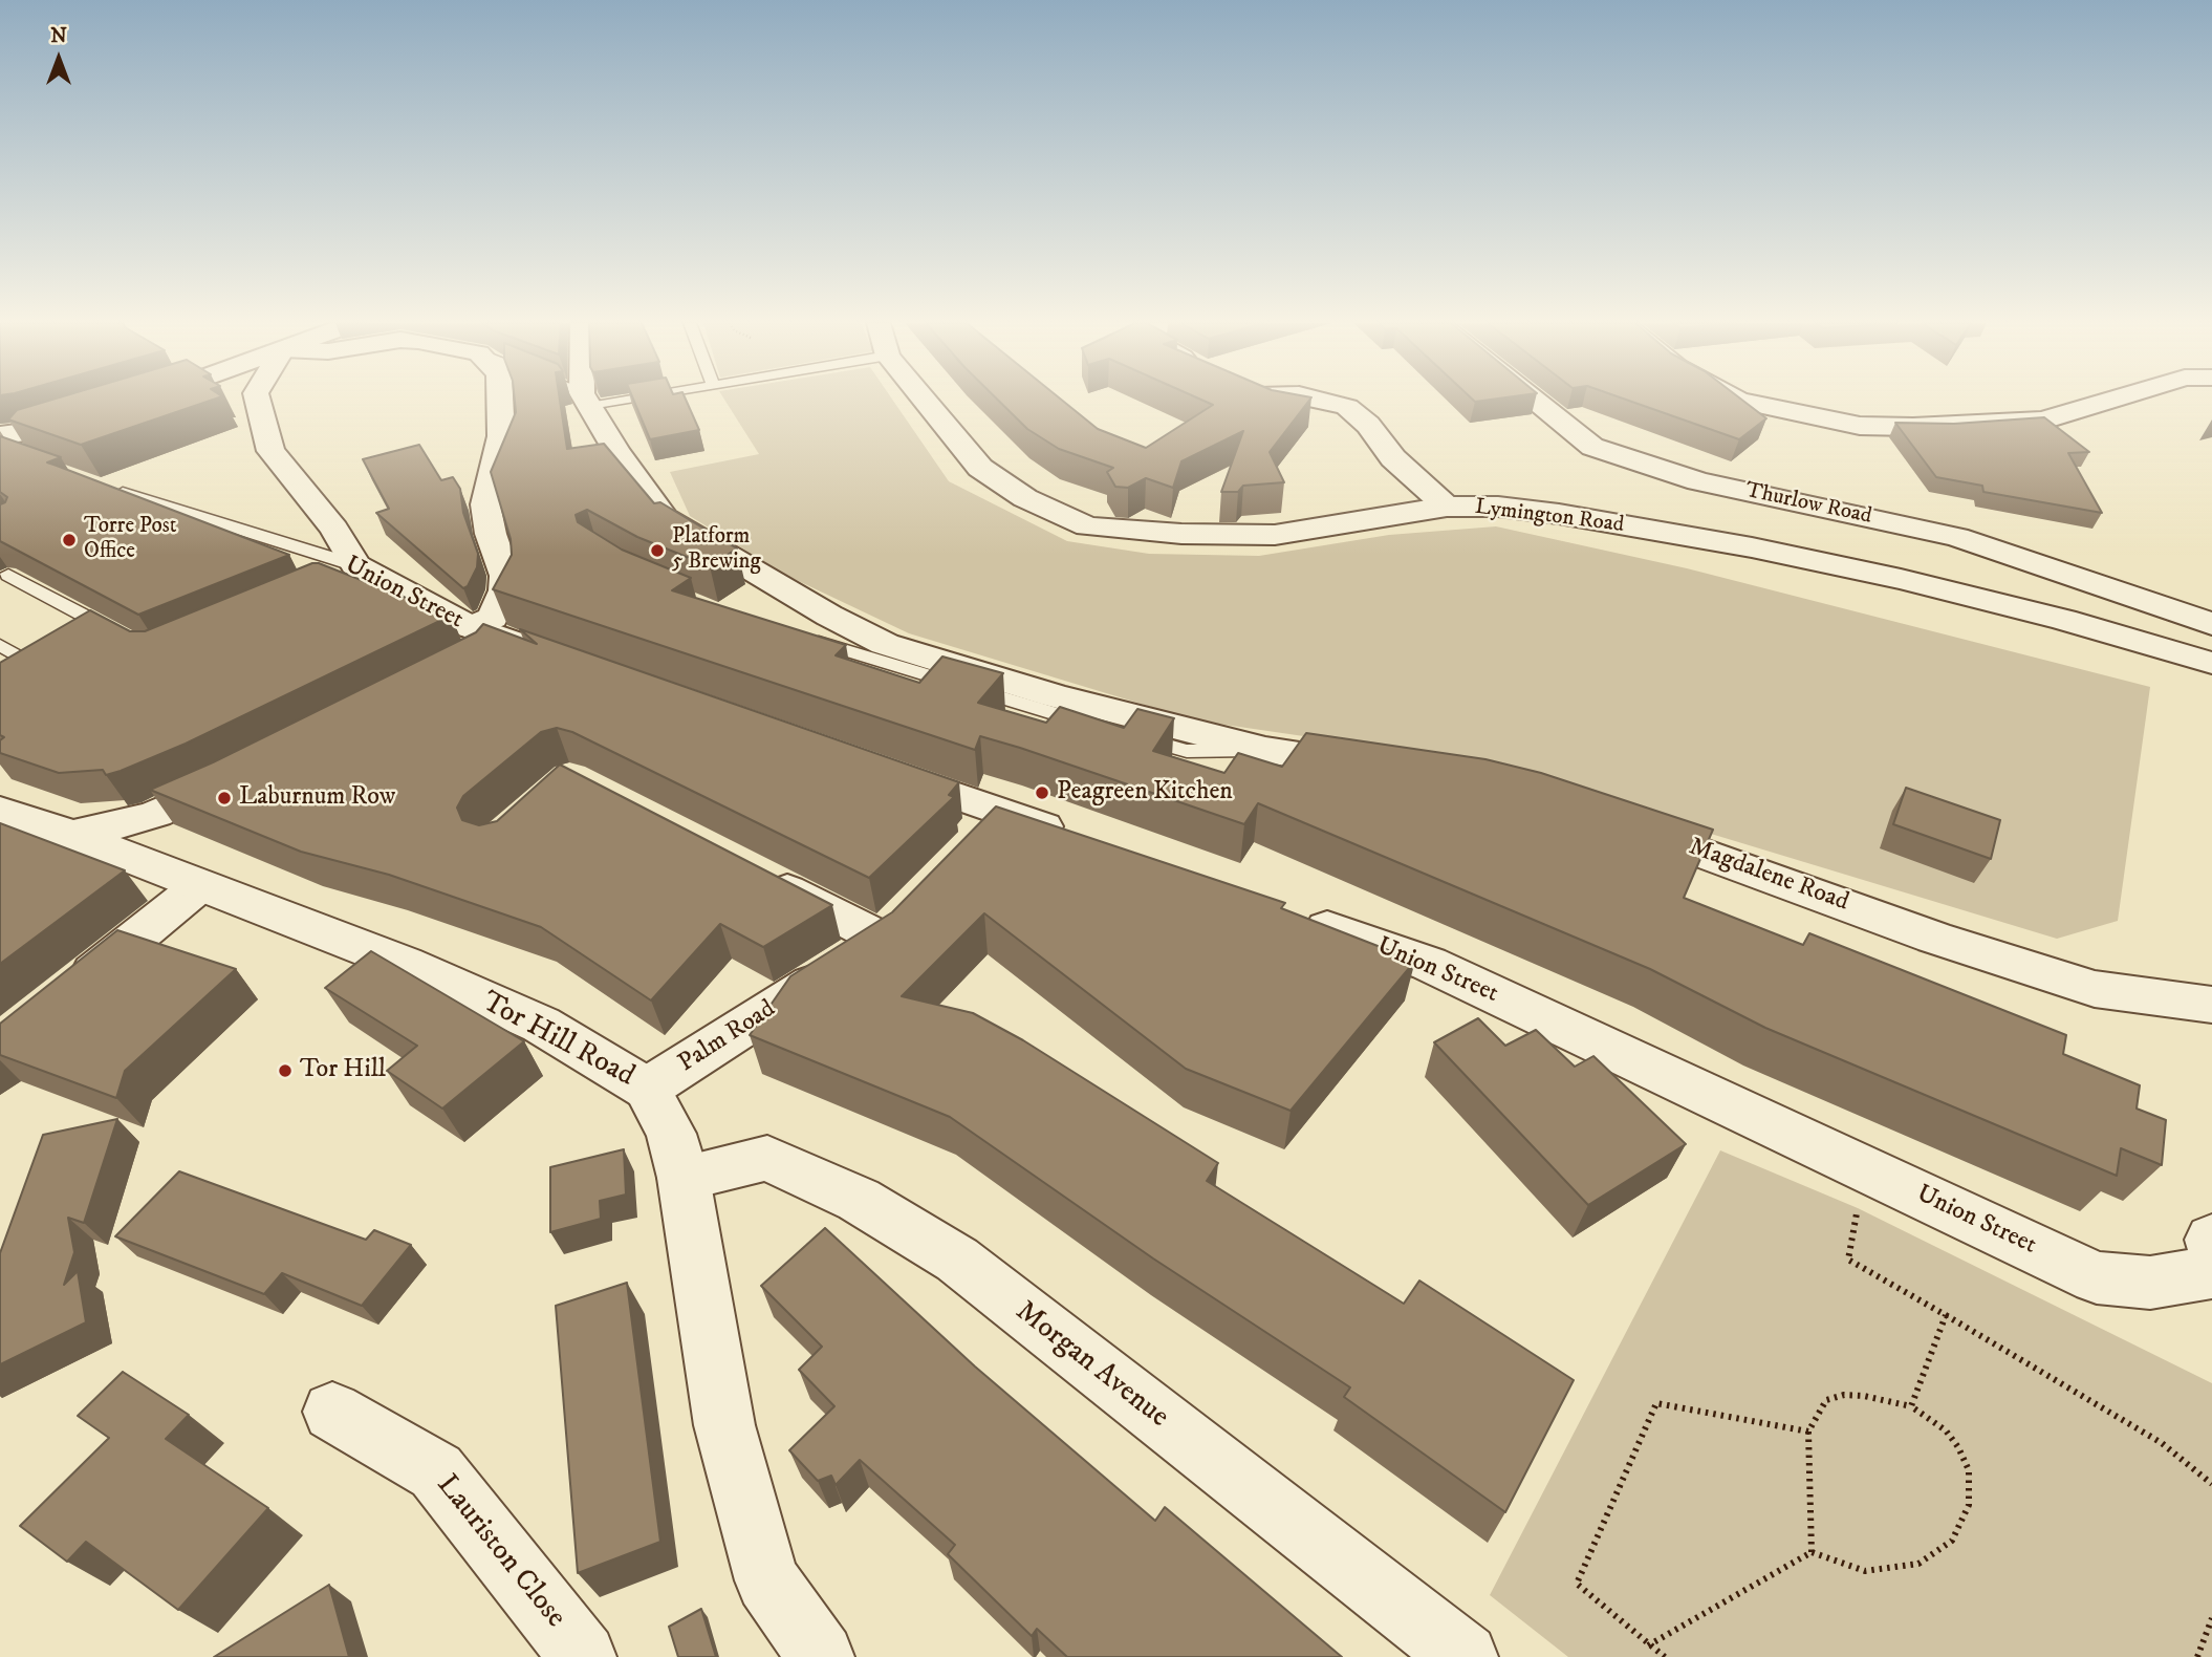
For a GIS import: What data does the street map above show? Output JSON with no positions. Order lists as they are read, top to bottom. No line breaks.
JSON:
{"streets":{"street":["Thurlow Road","Lymington Road","Union Street","Magdalene Road","Palm Road","Tor Hill Road","Morgan Avenue","Lauriston Close"]},"crossings":[["Palm Road","Tor Hill Road"],["Tor Hill Road","Morgan Avenue"]],"places":["Torre Post Office","Platform 5 Brewing","Peagreen Kitchen","Laburnum Row","Tor Hill"],"north":"top"}
